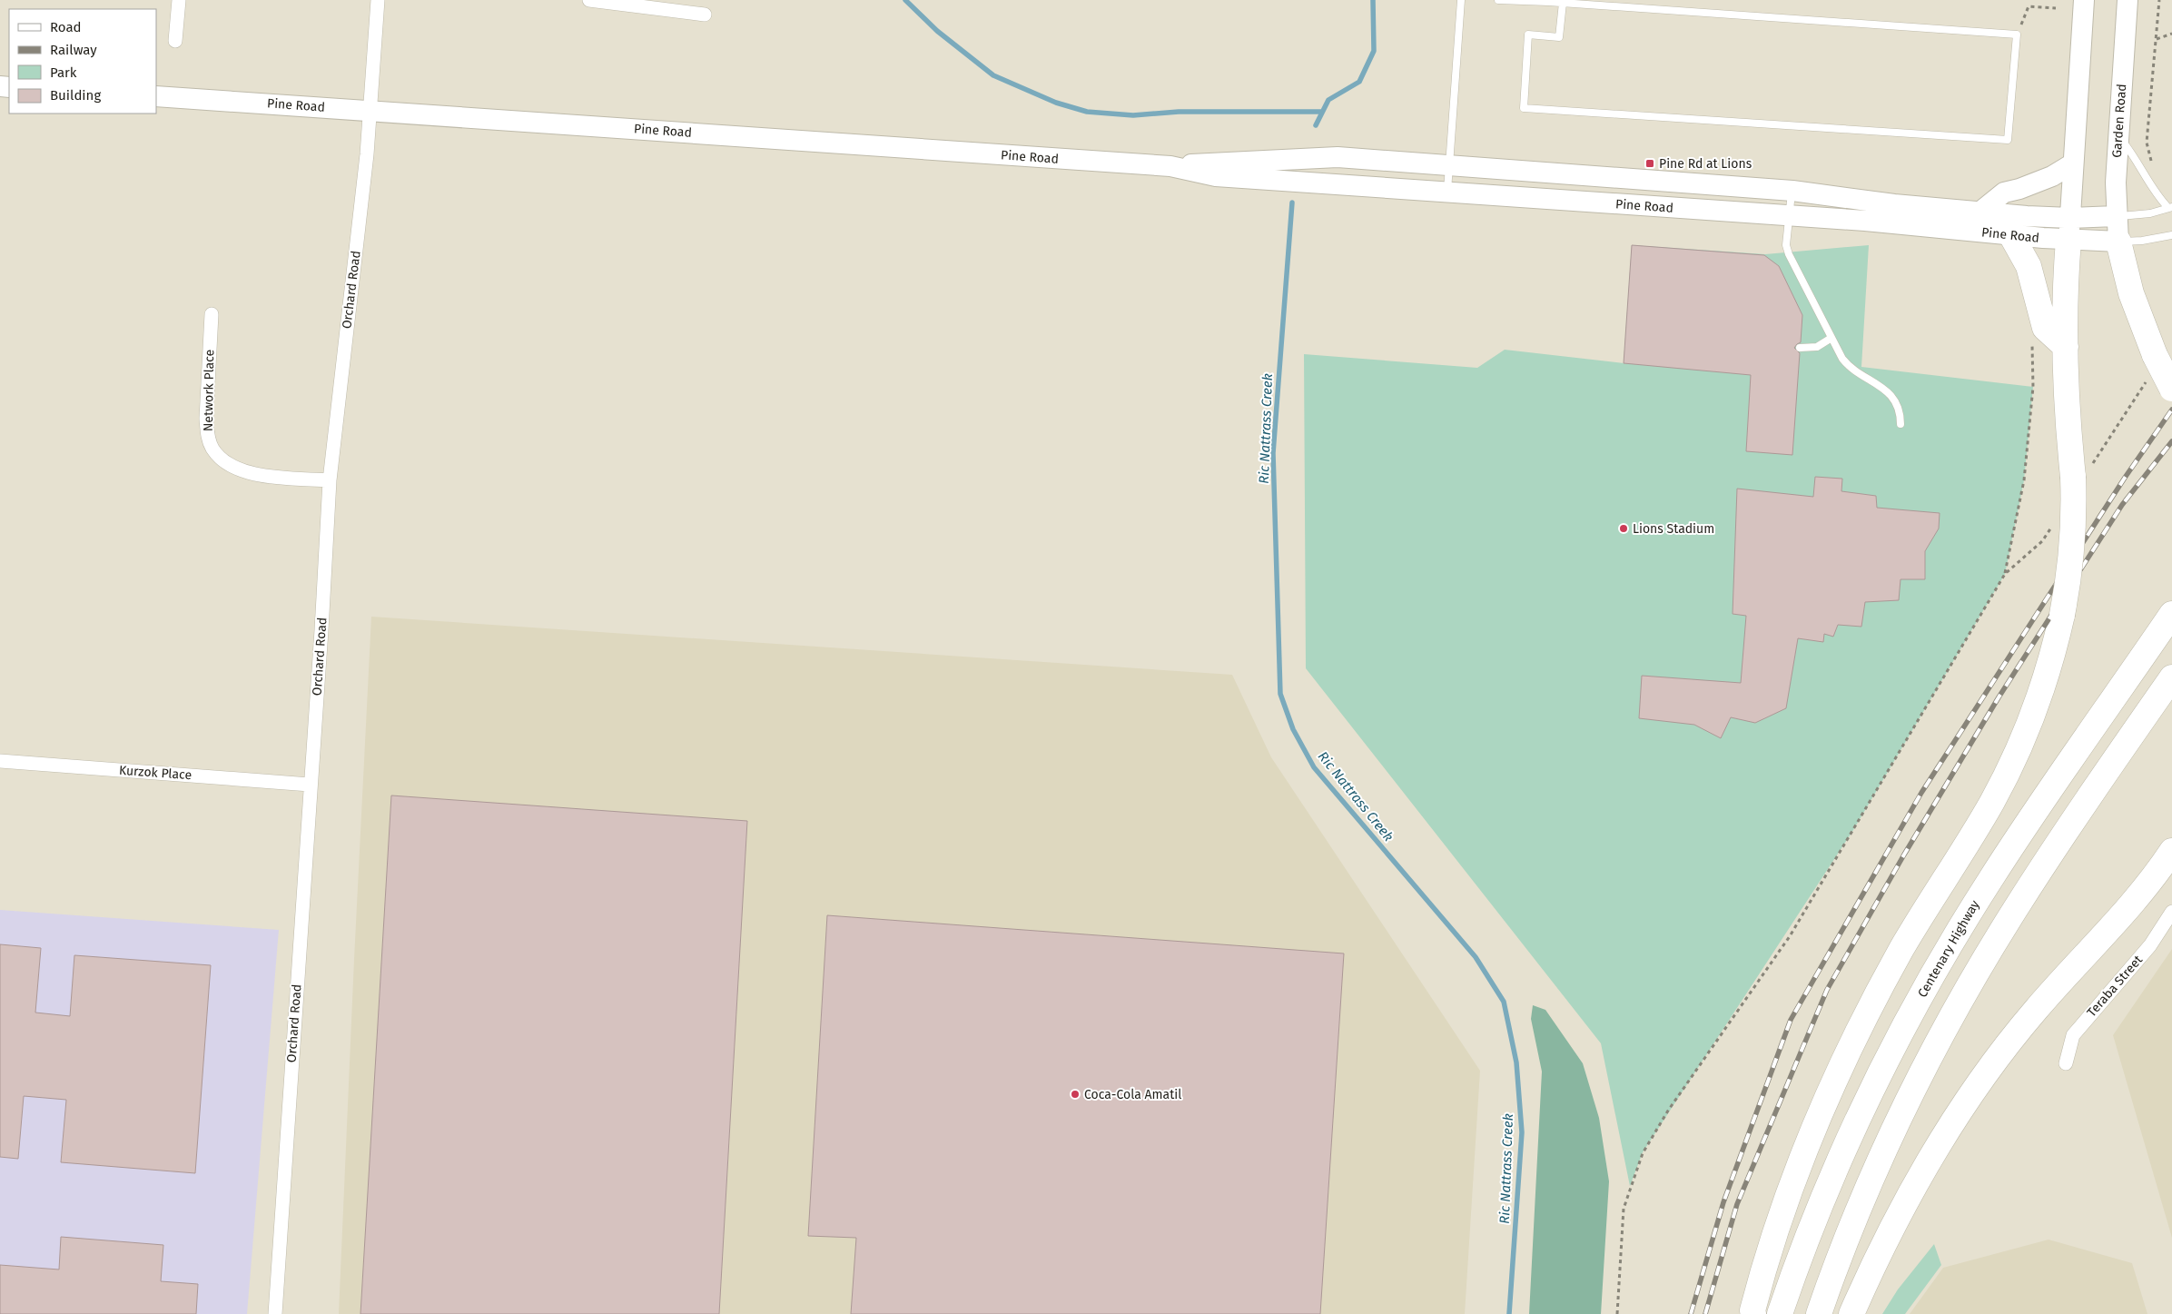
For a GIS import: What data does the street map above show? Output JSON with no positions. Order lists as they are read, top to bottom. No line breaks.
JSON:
{"streets":{"highway":["Centenary Highway"],"street":["Pine Road","Garden Road","Orchard Road","Network Place","Kurzok Place","Teraba Street"]},"crossings":[["Pine Road","Garden Road"],["Pine Road","Orchard Road"],["Orchard Road","Network Place"],["Orchard Road","Kurzok Place"]],"water":["Ric Nattrass Creek"],"places":{"transit":["Pine Rd at Lions"],"other":["Lions Stadium","Coca-Cola Amatil"]},"legend":["Road","Railway","Park","Building"]}
